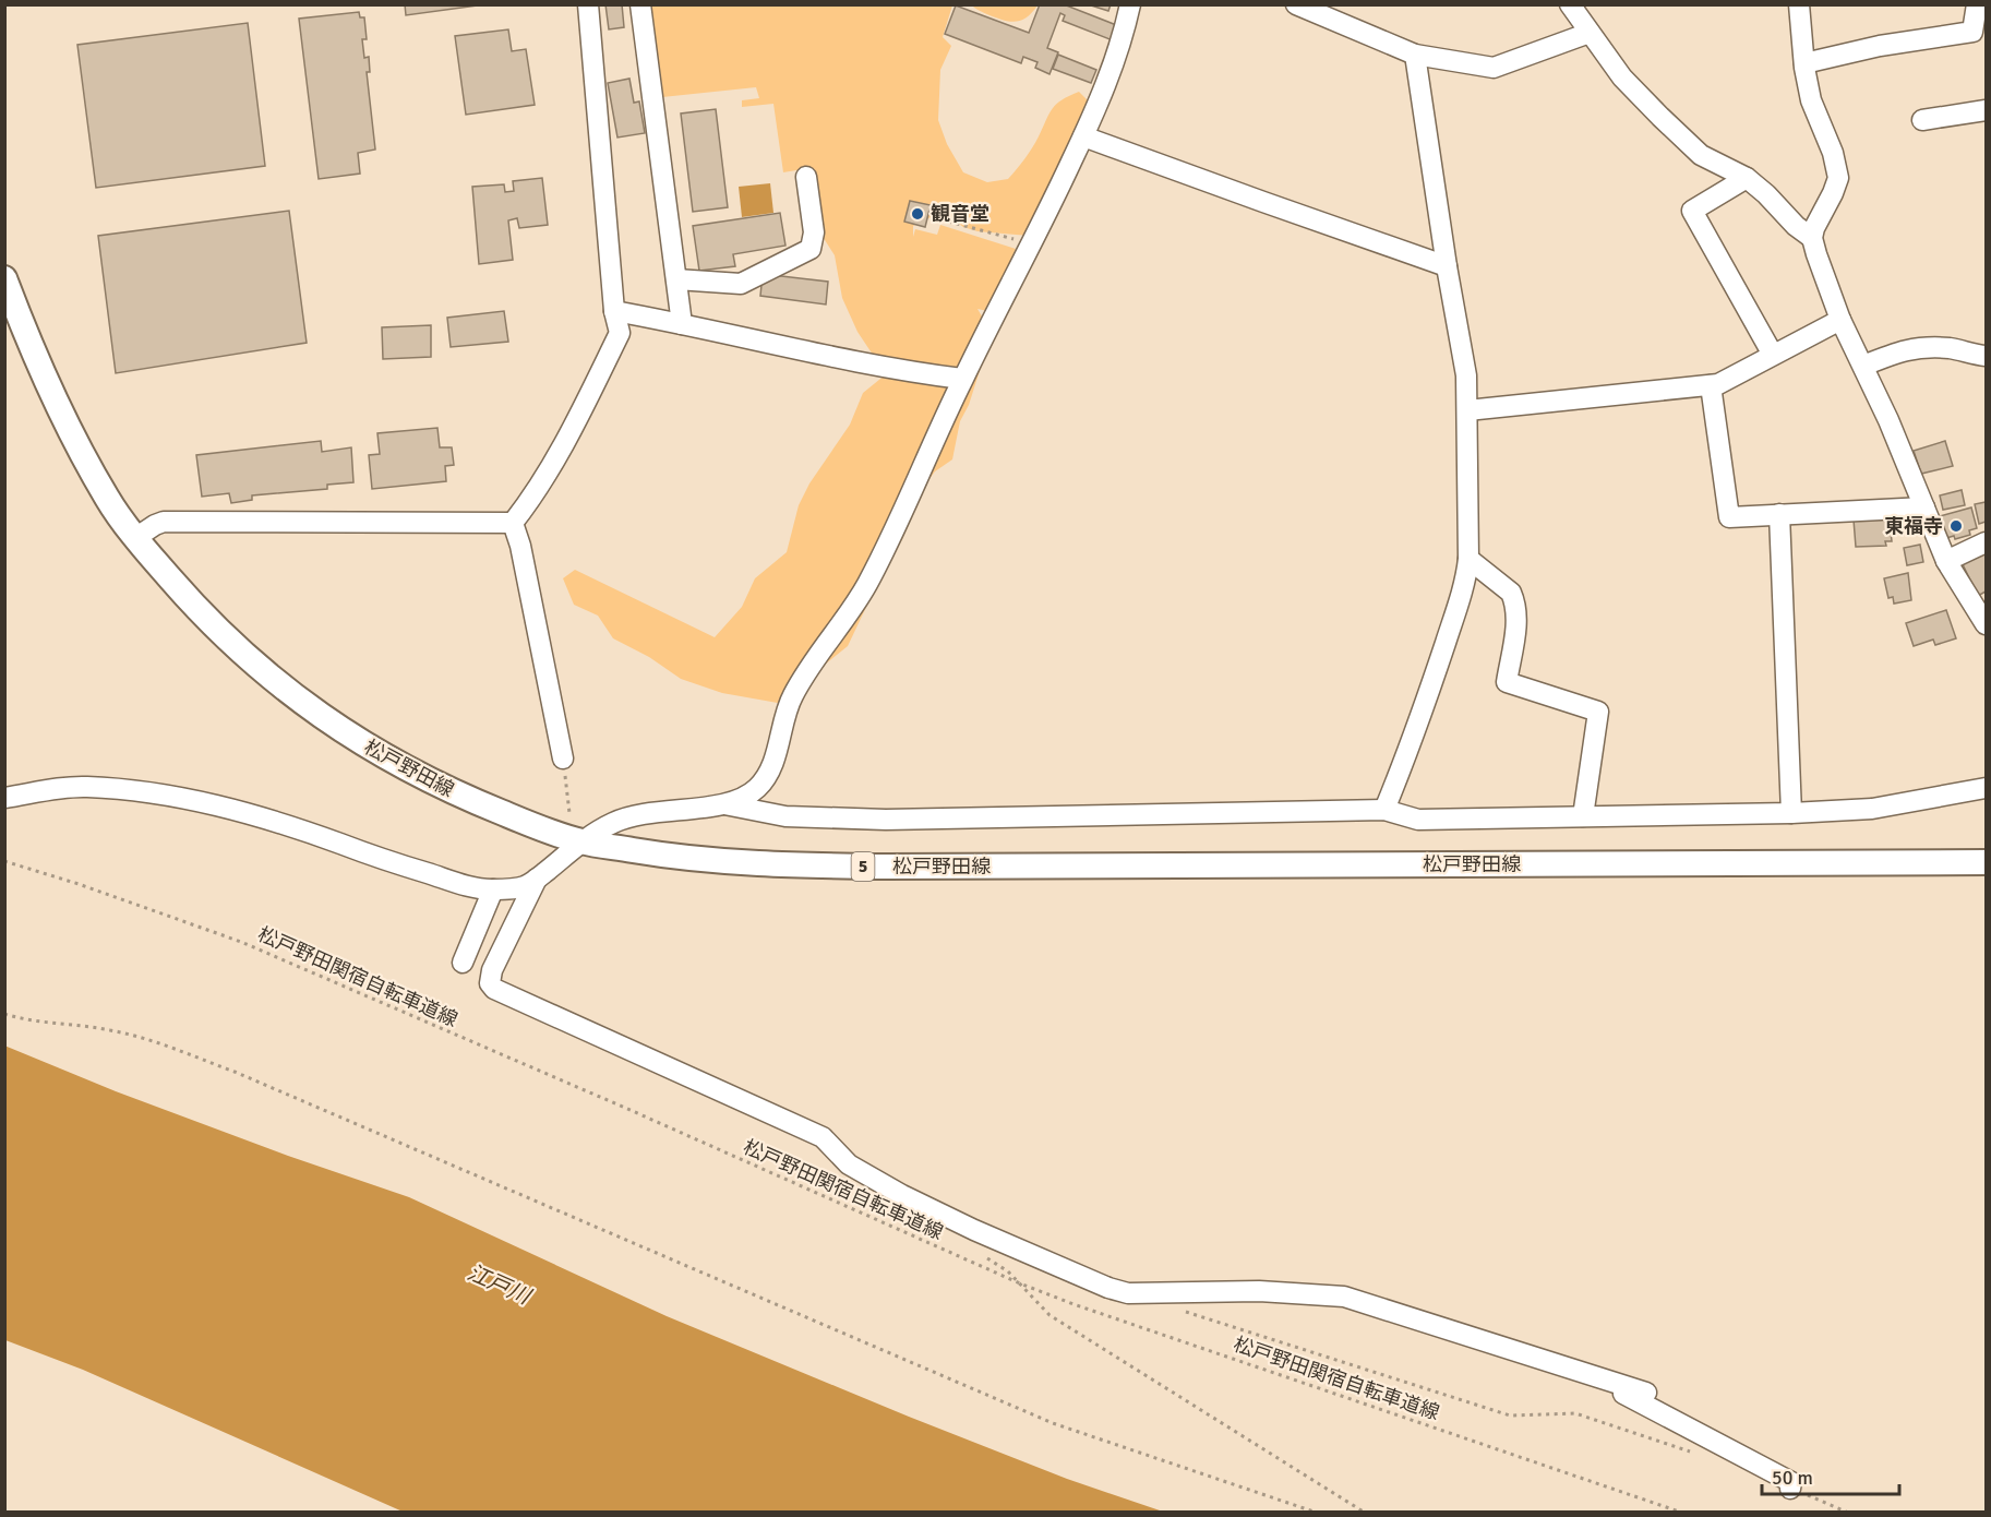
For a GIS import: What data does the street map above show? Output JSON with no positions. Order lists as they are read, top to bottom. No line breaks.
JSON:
{"streets":{"main road":["松戸野田線","5"],"path":["松戸野田関宿自転車道線"]},"water":["江戸川"],"places":["観音堂","東福寺"],"scale_bar":"50 m"}
